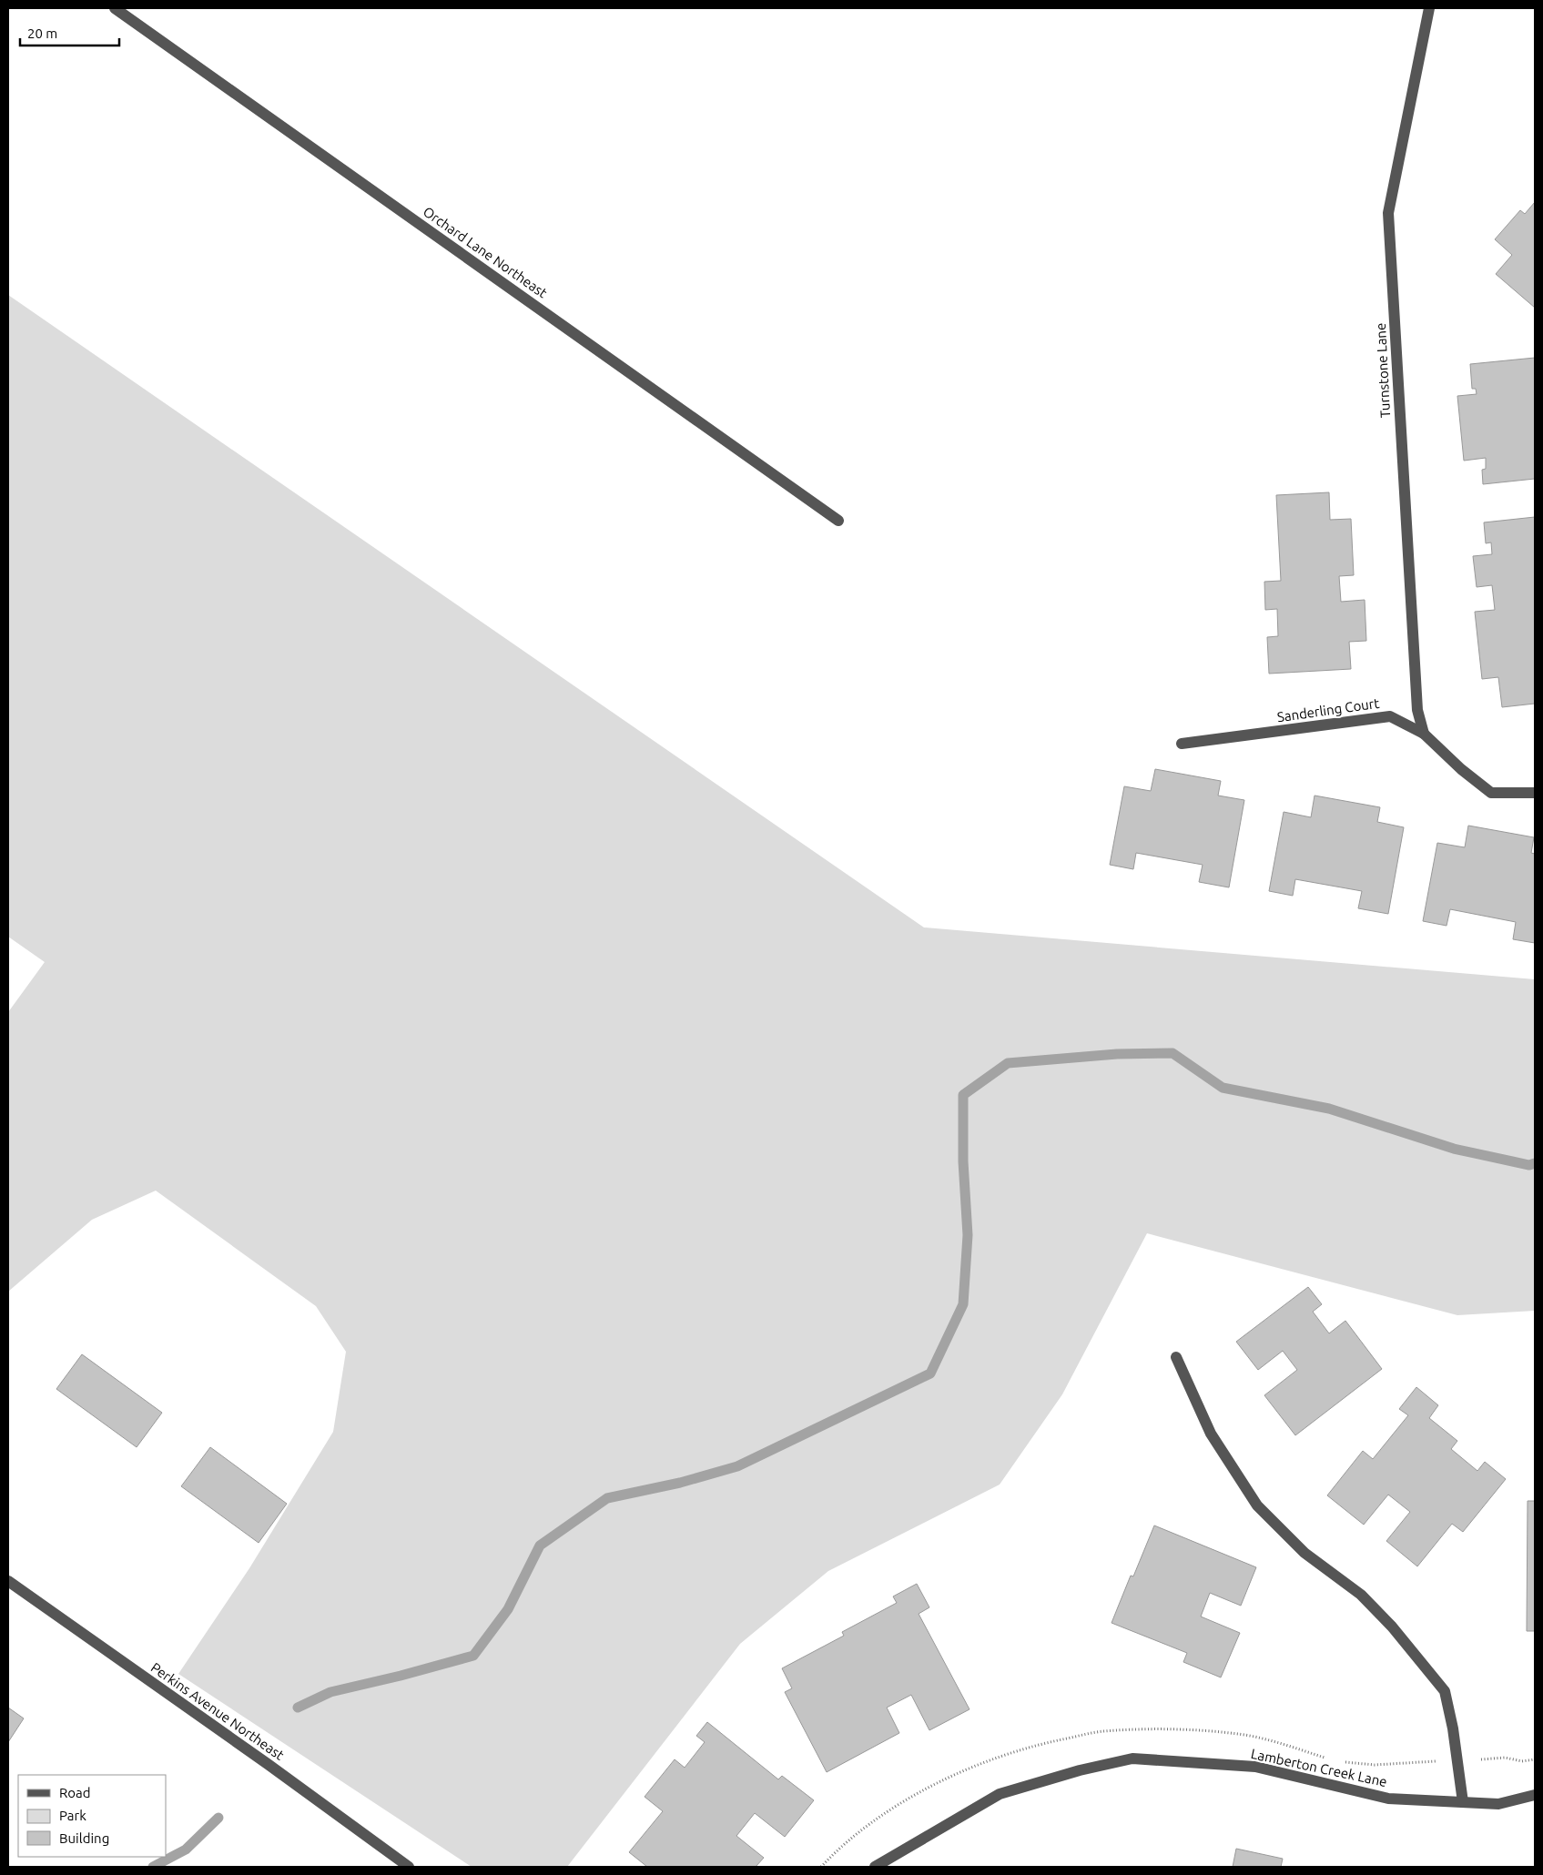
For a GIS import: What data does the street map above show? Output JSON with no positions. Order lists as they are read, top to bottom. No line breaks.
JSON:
{"streets":{"street":["Orchard Lane Northeast","Turnstone Lane","Sanderling Court","Perkins Avenue Northeast","Lamberton Creek Lane"]},"crossings":[["Turnstone Lane","Sanderling Court"]],"legend":["Road","Park","Building"],"scale_bar":"20 m"}
